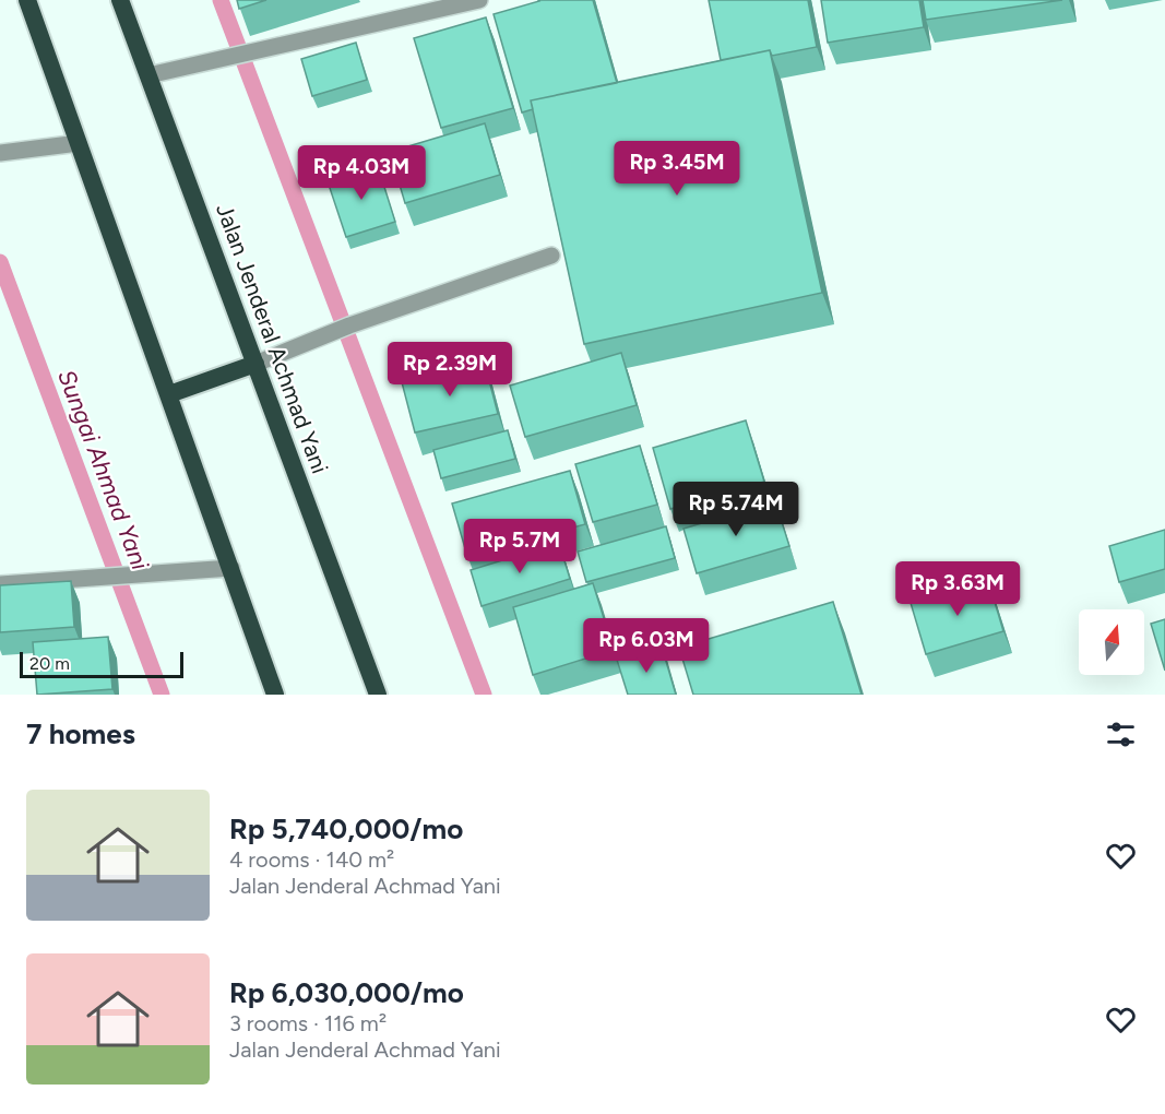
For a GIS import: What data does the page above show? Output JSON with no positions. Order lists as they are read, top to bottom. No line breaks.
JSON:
{"streets":{"highway":["Jalan Jenderal Achmad Yani"]},"water":["Sungai Ahmad Yani"],"scale_bar":"20 m","north":"top","page":{"price":["Rp 3.45M","Rp 4.03M","Rp 2.39M","Rp 5.74M","Rp 5.7M","Rp 3.63M","Rp 6.03M"],"scale":"20 m","heading":"7 homes","list":[{"name":"Rp 5,740,000/mo","note":"4 rooms · 140 m² · Jalan Jenderal Achmad Yani"},{"name":"Rp 6,030,000/mo","note":"3 rooms · 116 m² · Jalan Jenderal Achmad Yani"}]}}
